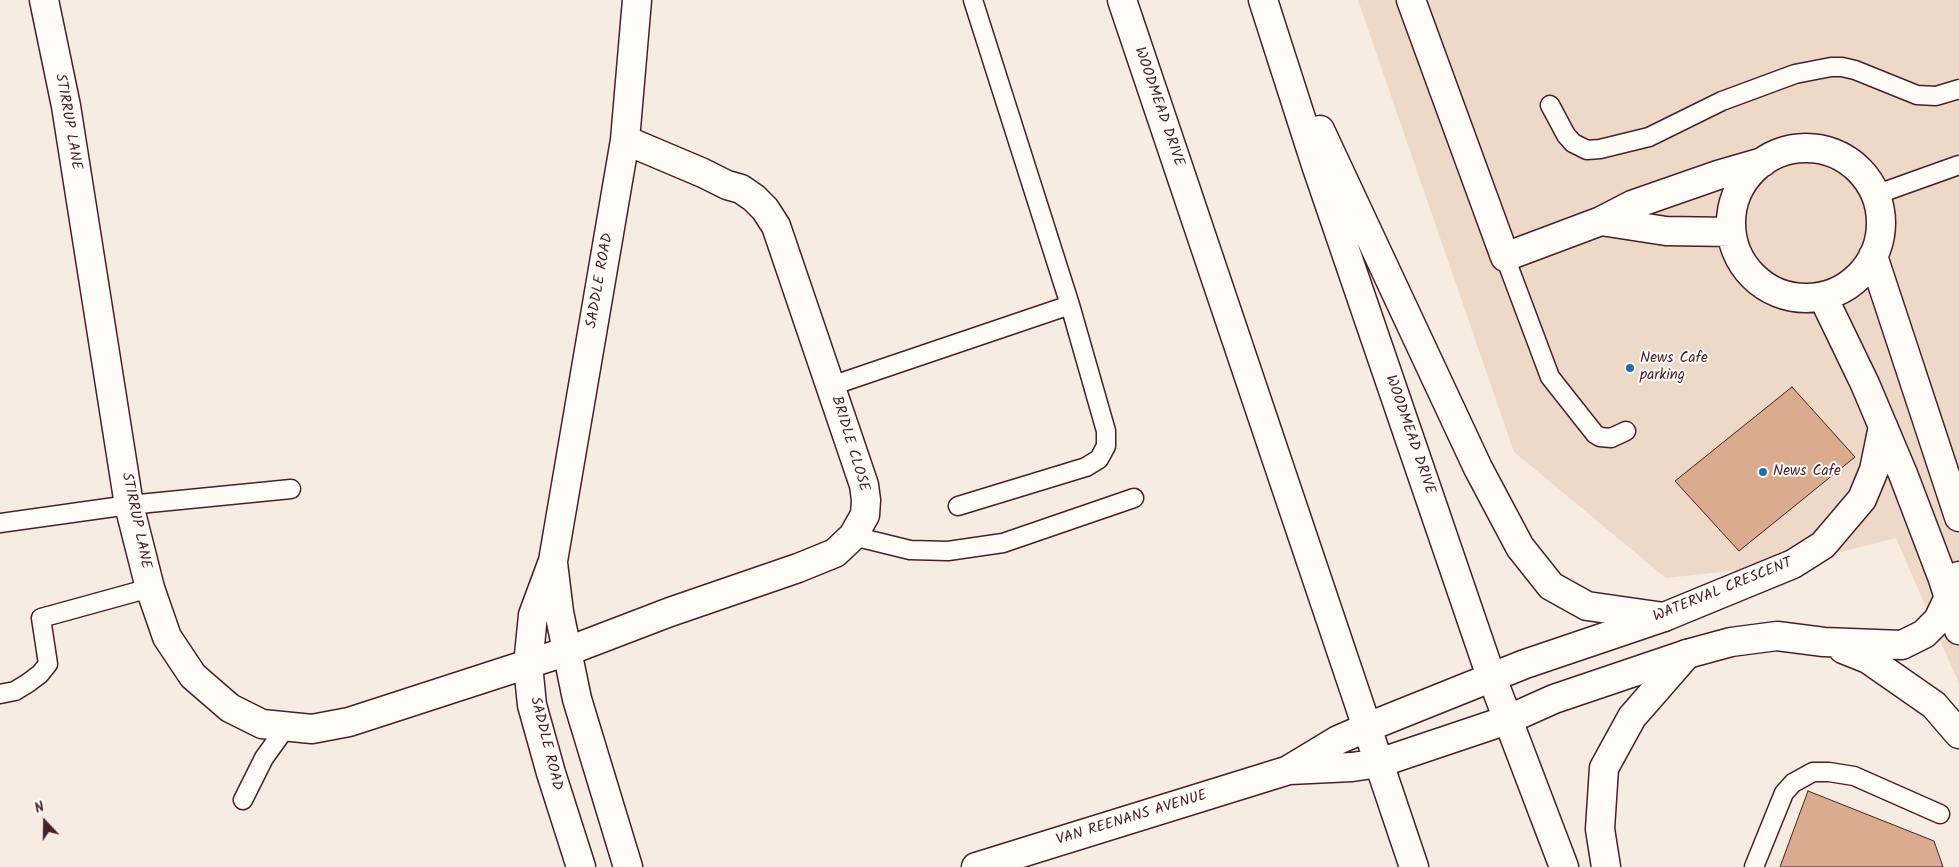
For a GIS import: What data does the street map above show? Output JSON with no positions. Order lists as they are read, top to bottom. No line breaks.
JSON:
{"streets":{"street":["WOODMEAD DRIVE","STIRRUP LANE","SADDLE ROAD","BRIDLE CLOSE","WATERVAL CRESCENT","VAN REENANS AVENUE"]},"crossings":[["WOODMEAD DRIVE","WATERVAL CRESCENT"],["WOODMEAD DRIVE","VAN REENANS AVENUE"],["STIRRUP LANE","SADDLE ROAD"],["STIRRUP LANE","BRIDLE CLOSE"],["SADDLE ROAD","BRIDLE CLOSE"],["WATERVAL CRESCENT","VAN REENANS AVENUE"]],"places":["News Cafe parking","News Cafe"],"north":"top"}
